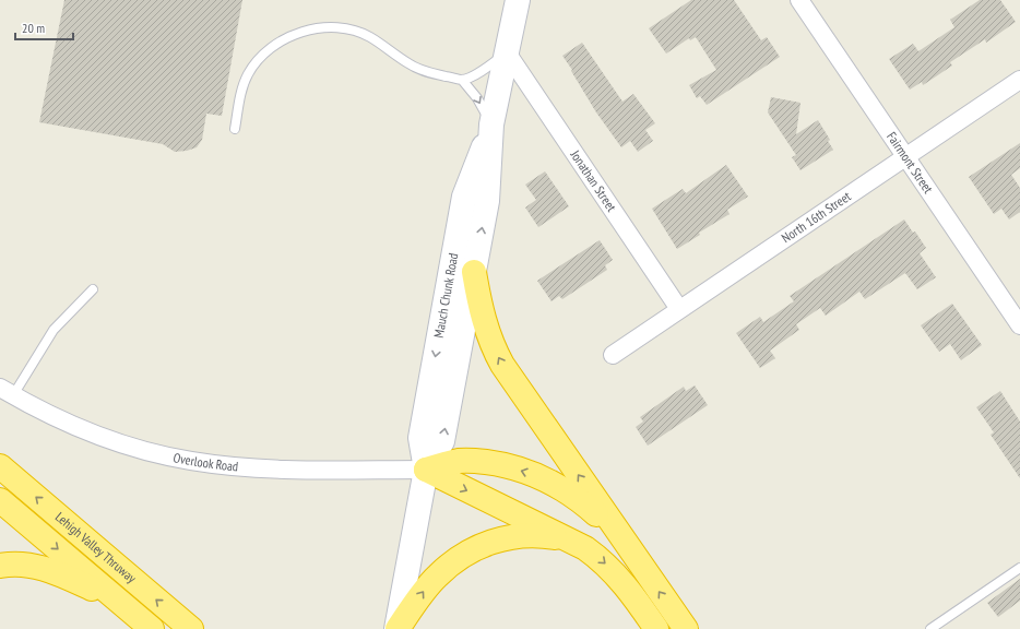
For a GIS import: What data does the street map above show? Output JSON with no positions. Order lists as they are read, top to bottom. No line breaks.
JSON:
{"streets":{"highway":["Lehigh Valley Thruway"],"main road":["Mauch Chunk Road"],"street":["Fairmont Street","Jonathan Street","North 16th Street","Overlook Road"]},"crossings":[["Fairmont Street","North 16th Street"],["Jonathan Street","North 16th Street"],["Jonathan Street","Mauch Chunk Road"],["Mauch Chunk Road","Overlook Road"]],"scale_bar":"20 m"}
